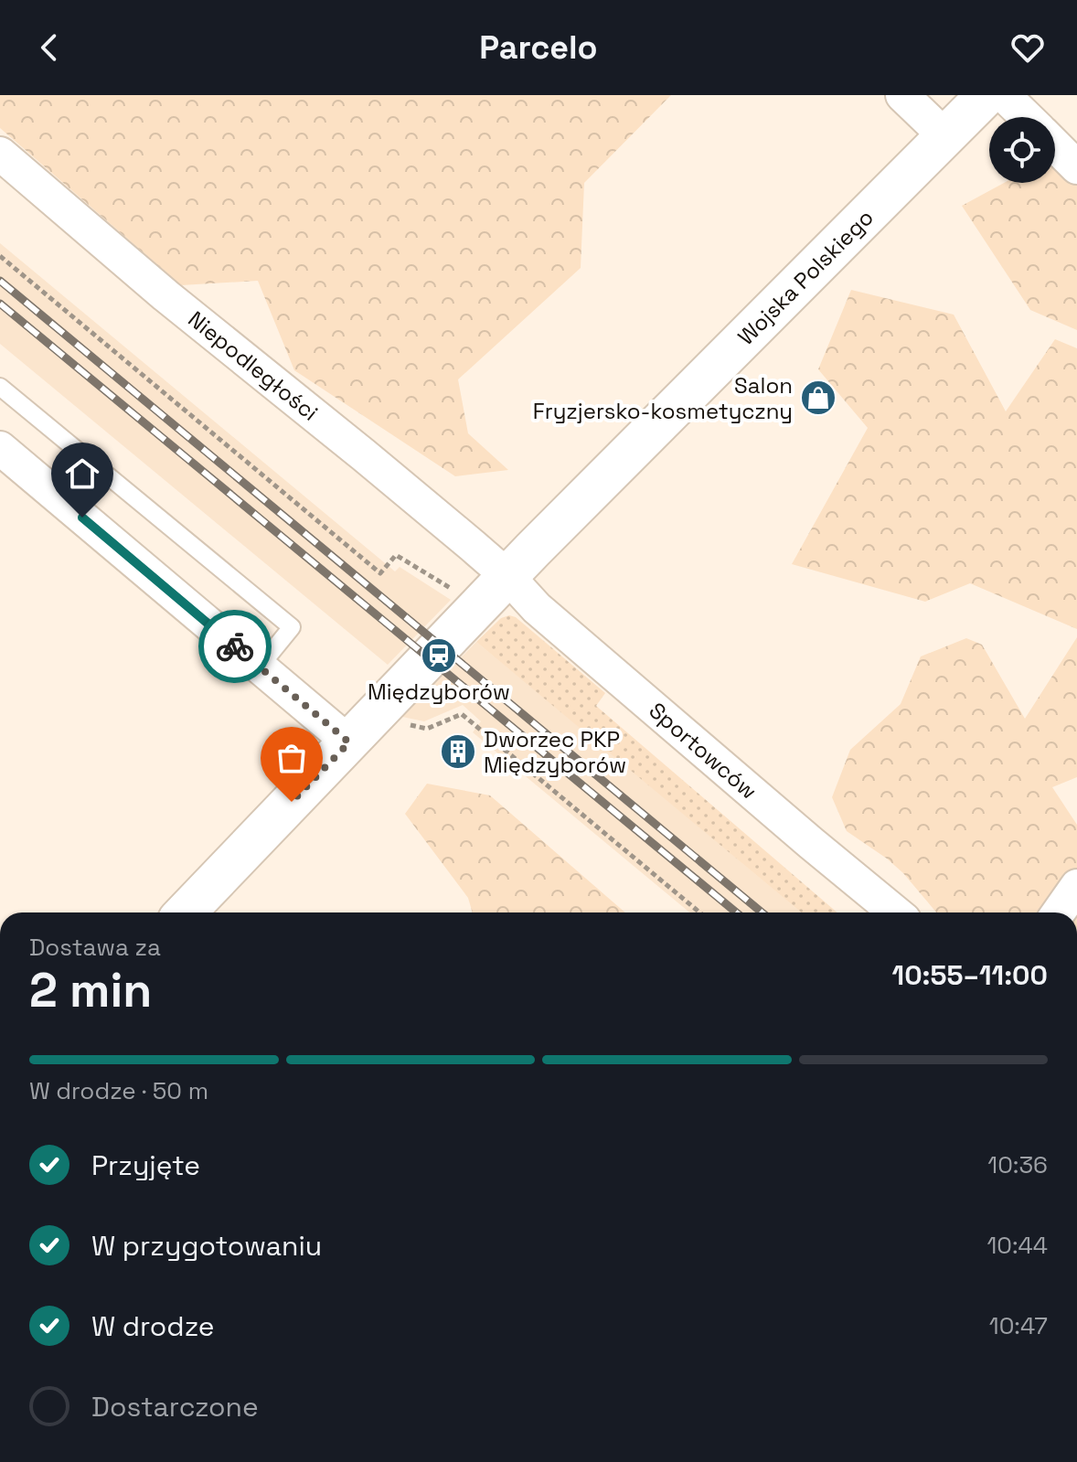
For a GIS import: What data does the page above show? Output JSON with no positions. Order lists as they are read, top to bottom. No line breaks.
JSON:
{"streets":{"street":["Wojska Polskiego","Niepodległości","Sportowców"]},"crossings":[["Wojska Polskiego","Niepodległości"],["Wojska Polskiego","Sportowców"],["Niepodległości","Sportowców"]],"places":{"shop":["Salon Fryzjersko-kosmetyczny"],"station":["Międzyborów"],"building":["Dworzec PKP Międzyborów"]},"page":{"header":"Parcelo","heading":["2 min","Dostawa za","10:55–11:00"],"bar":"W drodze · 50 m","list":[["Przyjęte","10:36"],["W przygotowaniu","10:44"],["W drodze","10:47"],"Dostarczone"]}}
